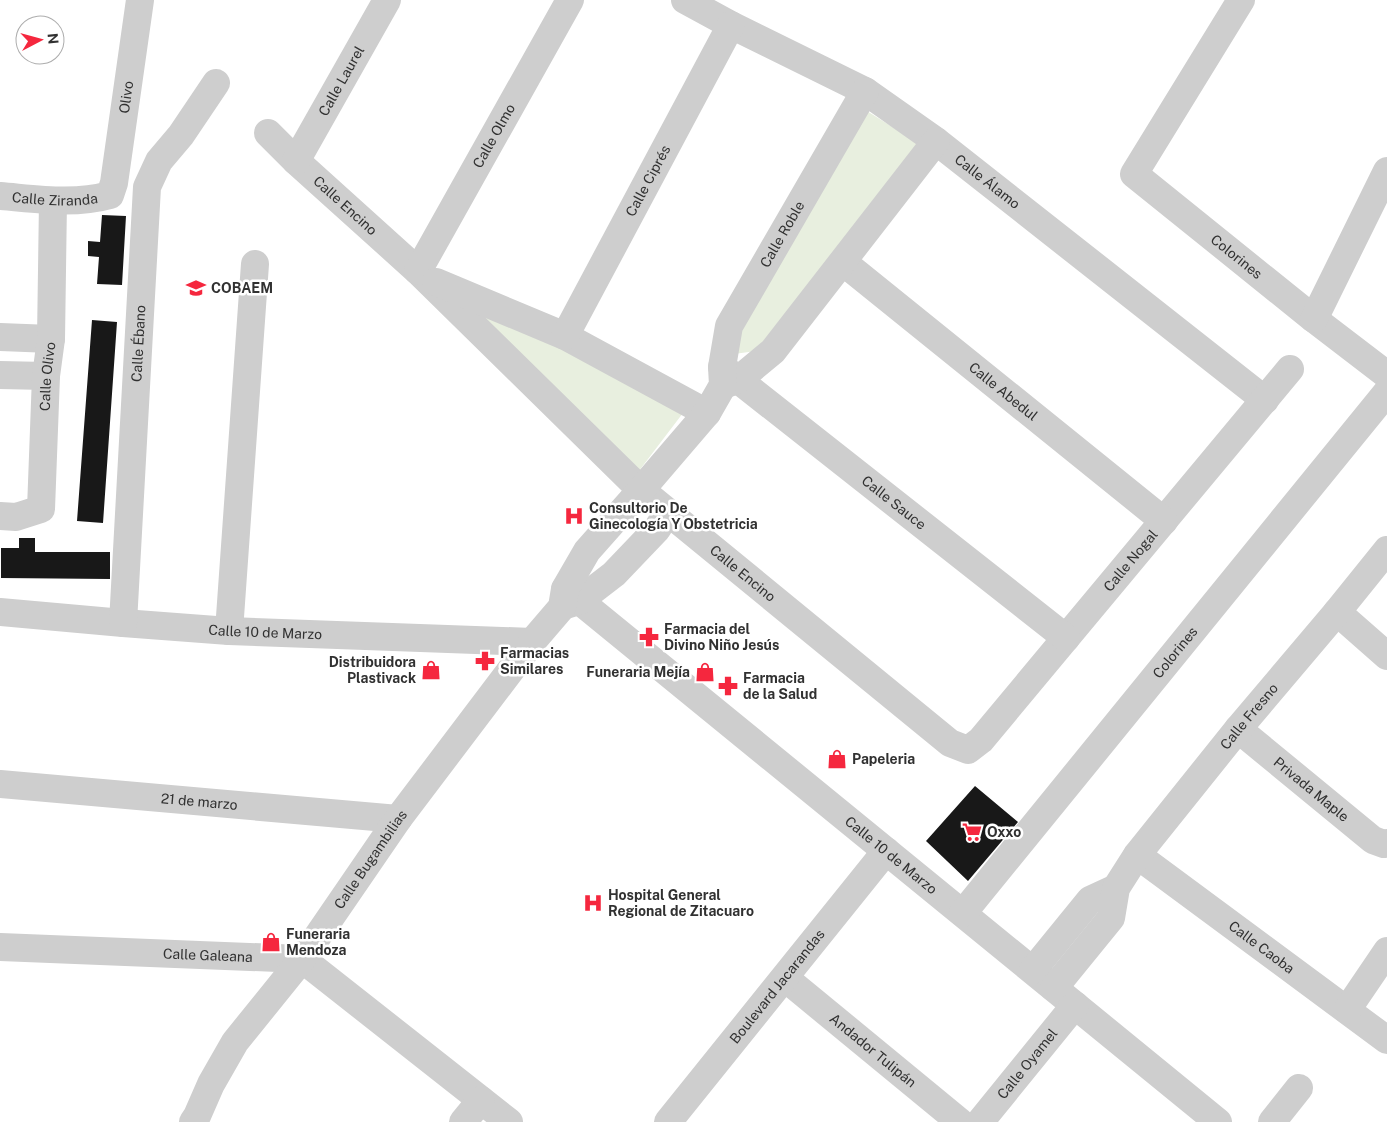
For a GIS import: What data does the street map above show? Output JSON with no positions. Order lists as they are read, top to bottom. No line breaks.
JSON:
{"streets":{"street":["Calle Laurel","Olivo","Calle Olmo","Calle Ciprés","Calle Álamo","Calle Ziranda","Calle Encino","Calle Roble","Colorines","Calle Ébano","Calle Olivo","Calle Abedul","Calle Sauce","Calle Nogal","Calle 10 de Marzo","Calle Fresno","Privada Maple","21 de marzo","Calle Bugambilias","Calle Caoba","Calle Galeana","Boulevard Jacarandas","Andador Tulipán","Calle Oyamel"]},"crossings":[["Calle Laurel","Calle Encino"],["Olivo","Calle Ziranda"],["Calle Olmo","Calle Encino"],["Calle Ciprés","Calle Álamo"],["Calle Ciprés","Calle Encino"],["Calle Álamo","Calle Roble"],["Calle Álamo","Calle Nogal"],["Calle Ziranda","Calle Olivo"],["Calle Encino","Calle Roble"],["Calle Encino","Calle Nogal"],["Calle Roble","Calle Abedul"],["Calle Roble","Calle Sauce"],["Calle Roble","Calle 10 de Marzo"],["Calle Roble","Calle Bugambilias"],["Colorines","Calle 10 de Marzo"],["Calle Ébano","Calle 10 de Marzo"],["Calle Abedul","Calle Nogal"],["Calle Sauce","Calle Nogal"],["Calle 10 de Marzo","Calle Fresno"],["Calle 10 de Marzo","Calle Bugambilias"],["Calle 10 de Marzo","Boulevard Jacarandas"],["Calle 10 de Marzo","Calle Oyamel"],["Calle Fresno","Privada Maple"],["Calle Fresno","Calle Caoba"],["Calle Fresno","Calle Oyamel"],["21 de marzo","Calle Bugambilias"],["Calle Bugambilias","Calle Galeana"],["Boulevard Jacarandas","Andador Tulipán"]],"places":{"school or university":["COBAEM"],"hospital":["Consultorio De Ginecología Y Obstetricia","Hospital General Regional de Zitacuaro"],"pharmacy":["Farmacia del Divino Niño Jesús","Farmacias Similares","Farmacia de la Salud"],"shop":["Distribuidora Plastivack","Funeraria Mejía","Papeleria","Funeraria Mendoza"],"supermarket":["Oxxo"]},"north":"right"}
